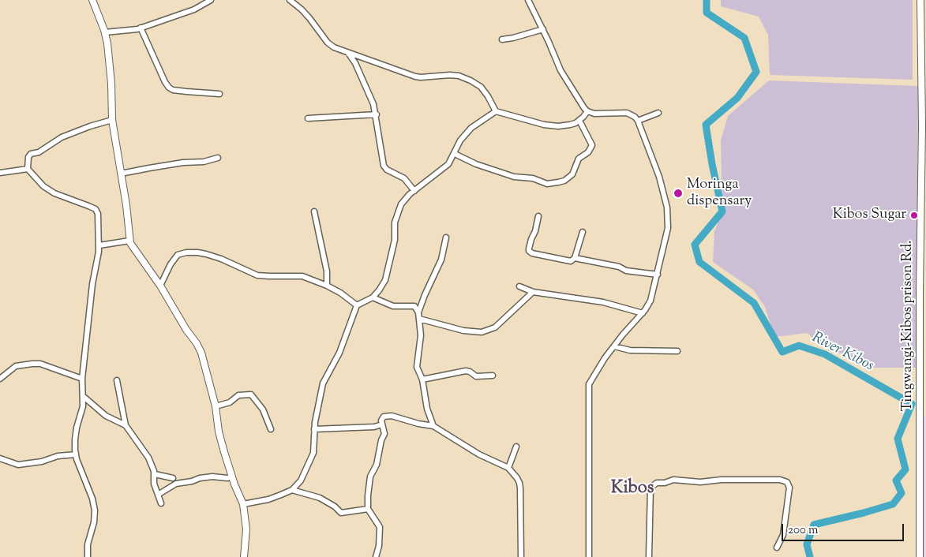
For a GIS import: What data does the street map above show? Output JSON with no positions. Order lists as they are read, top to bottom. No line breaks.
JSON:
{"streets":{"street":["Tingwangi-Kibos prison Rd."]},"districts":["Kibos"],"water":["River Kibos"],"places":["Moringa dispensary","Kibos Sugar"],"scale_bar":"200 m"}
